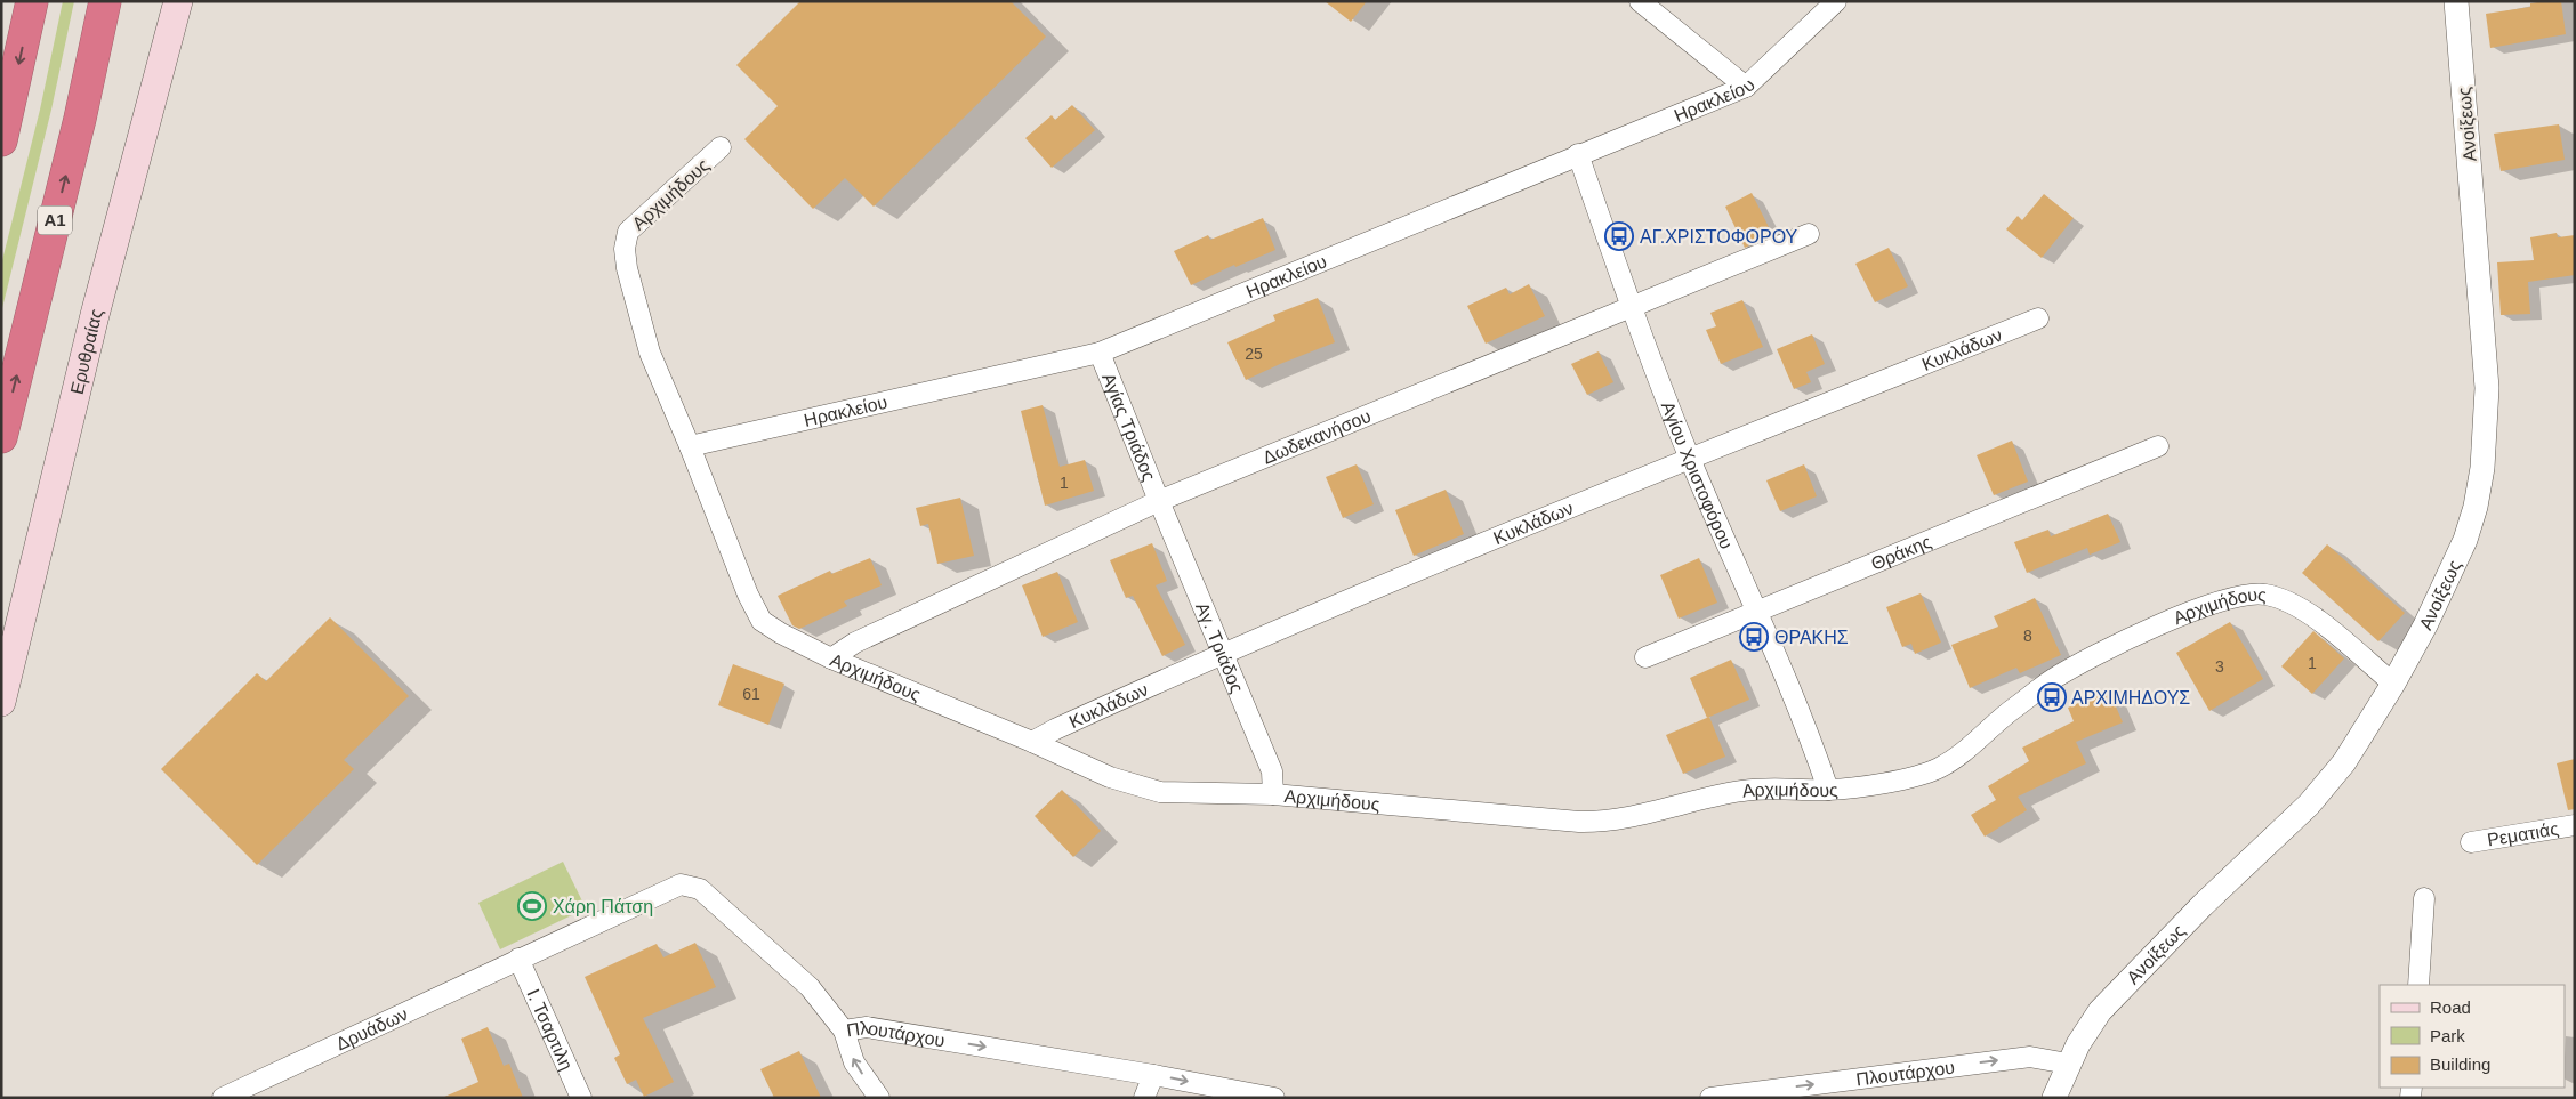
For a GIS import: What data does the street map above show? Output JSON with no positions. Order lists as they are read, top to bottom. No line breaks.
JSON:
{"streets":{"highway":["Α1"],"main road":["Ερυθραίας"],"street":["Ηρακλείου","Ανοίξεως","Αρχιμήδους","Κυκλάδων","Αγίας Τριάδος","Δωδεκανήσου","Αγίου Χριστοφόρου","Θράκης","Αγ. Τριάδος","Ρεματιάς","Δρυάδων","Ι. Τσαρτιλη","Πλουτάρχου"]},"crossings":[["Ηρακλείου","Αρχιμήδους"],["Ηρακλείου","Αγίας Τριάδος"],["Ηρακλείου","Αγίου Χριστοφόρου"],["Ανοίξεως","Αρχιμήδους"],["Ανοίξεως","Πλουτάρχου"],["Αρχιμήδους","Κυκλάδων"],["Αρχιμήδους","Δωδεκανήσου"],["Αρχιμήδους","Αγίου Χριστοφόρου"],["Αρχιμήδους","Αγ. Τριάδος"],["Κυκλάδων","Αγίου Χριστοφόρου"],["Κυκλάδων","Αγ. Τριάδος"],["Αγίας Τριάδος","Δωδεκανήσου"],["Αγίας Τριάδος","Αγ. Τριάδος"],["Δωδεκανήσου","Αγίου Χριστοφόρου"],["Δωδεκανήσου","Αγ. Τριάδος"],["Αγίου Χριστοφόρου","Θράκης"],["Δρυάδων","Ι. Τσαρτιλη"],["Δρυάδων","Πλουτάρχου"],["Ι. Τσαρτιλη","Πλουτάρχου"]],"one_way":["Πλουτάρχου"],"places":{"bus stop":["ΑΓ.ΧΡΙΣΤΟΦΟΡΟΥ","ΘΡΑΚΗΣ","ΑΡΧΙΜΗΔΟΥΣ"],"sports":["Χάρη Πάτση"]},"house_numbers":["25","1","8","1","3","61"],"legend":["Road","Park","Building"]}
